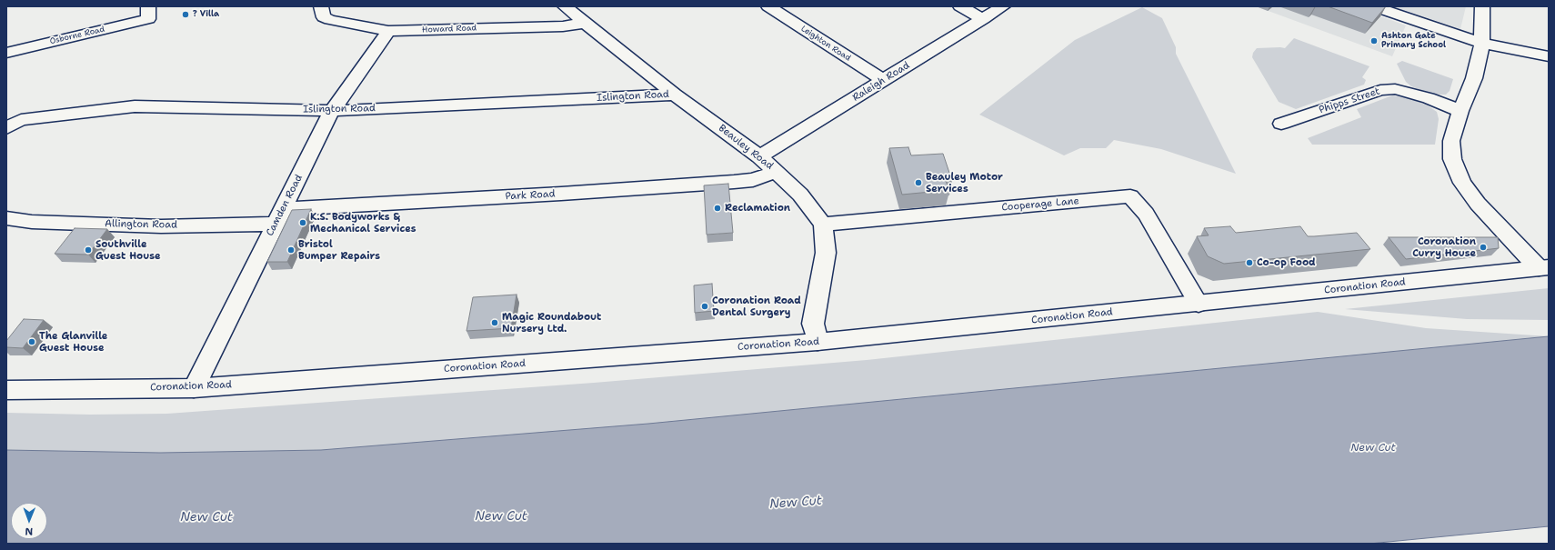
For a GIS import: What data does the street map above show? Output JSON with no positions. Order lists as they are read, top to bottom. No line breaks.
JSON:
{"streets":{"main road":["Howard Road","Osborne Road","Leighton Road","Raleigh Road","Islington Road","Phipps Street","Beauley Road","Park Road","Cooperage Lane","Camden Road","Allington Road","Coronation Road"]},"crossings":[["Howard Road","Beauley Road"],["Howard Road","Camden Road"],["Leighton Road","Raleigh Road"],["Raleigh Road","Beauley Road"],["Islington Road","Beauley Road"],["Islington Road","Camden Road"],["Beauley Road","Park Road"],["Beauley Road","Cooperage Lane"],["Park Road","Camden Road"],["Park Road","Allington Road"],["Cooperage Lane","Coronation Road"],["Camden Road","Allington Road"],["Camden Road","Coronation Road"]],"water":["New Cut"],"places":["? Villa","Ashton Gate Primary School","Beauley Motor Services","Reclamation","K.S. Bodyworks & Mechanical Services","Coronation Curry House","Southville Guest House","Bristol Bumper Repairs","Co-op Food","Coronation Road Dental Surgery","Magic Roundabout Nursery Ltd.","The Glanville Guest House"],"north":"bottom"}
